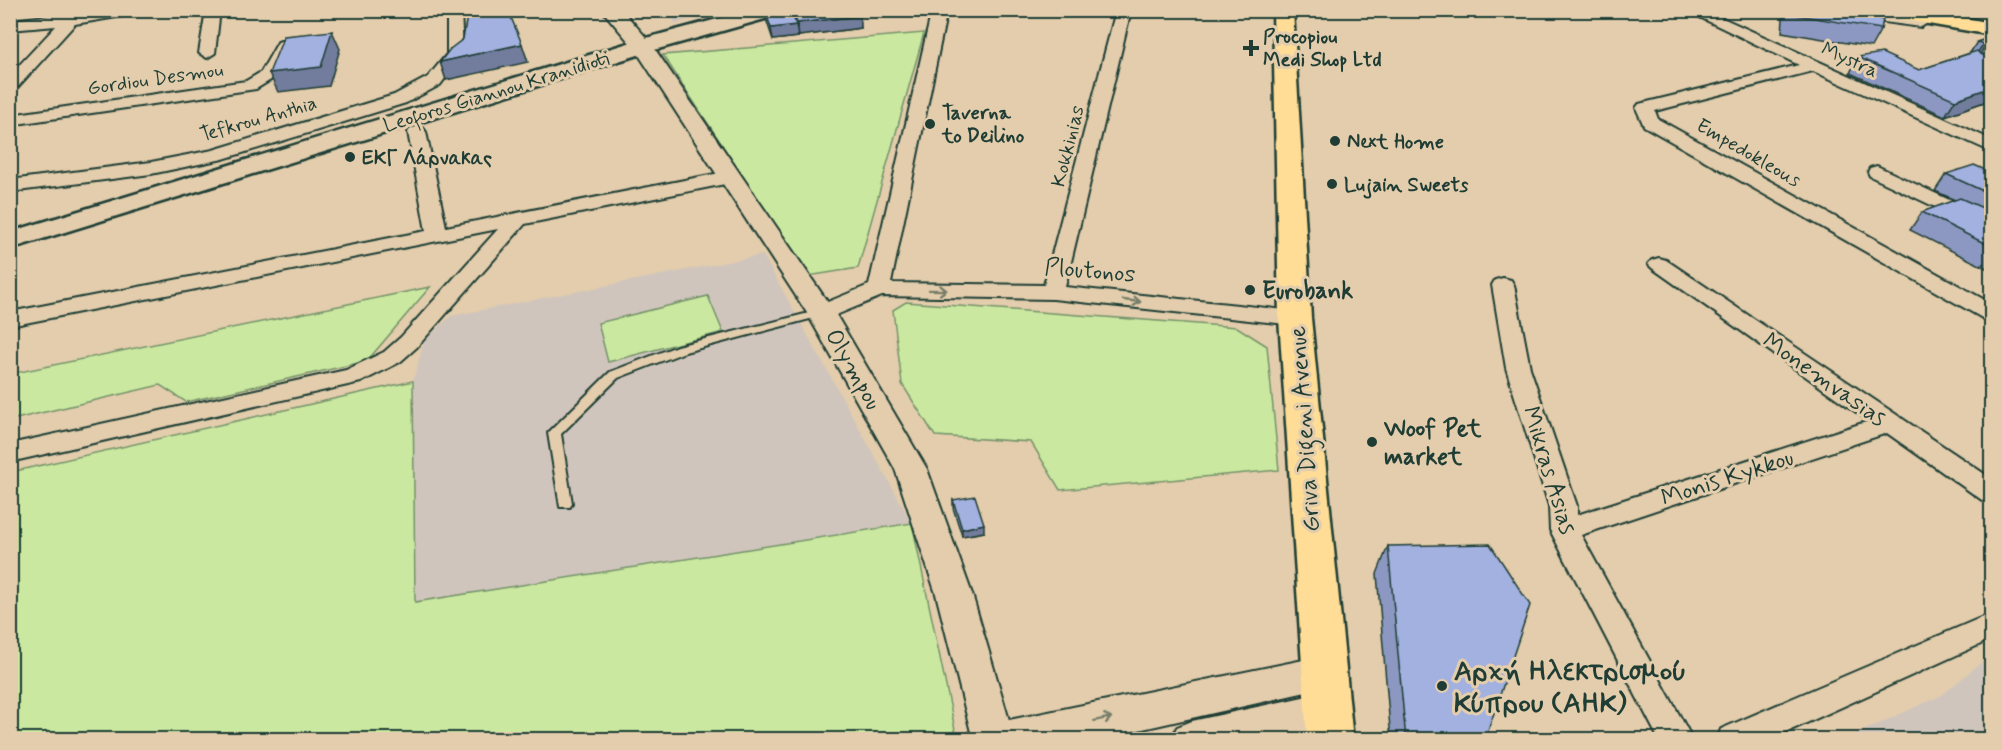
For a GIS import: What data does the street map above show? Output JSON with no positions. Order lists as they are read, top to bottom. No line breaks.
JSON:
{"streets":{"main road":["Leoforos Giannou Kranidioti","Griva Digeni Avenue"],"street":["Mystra","Gordiou Desmou","Tefkrou Anthia","Kokkinias","Empedokleous","Ploutonos","Olympou","Monemvasias","Mikras Asias","Monis Kykkou"]},"crossings":[["Mystra","Empedokleous"],["Leoforos Giannou Kranidioti","Olympou"],["Kokkinias","Ploutonos"],["Ploutonos","Griva Digeni Avenue"],["Monemvasias","Monis Kykkou"],["Mikras Asias","Monis Kykkou"]],"one_way":["Ploutonos"],"places":{"health":["Procopiou Medi Shop Ltd"],"other":["Taverna to Deilino","Next Home","ΕΚΓ Λάρνακας","Lujain Sweets","Eurobank","Woof Pet market","Αρχή Ηλεκτρισμού Κύπρου (ΑΗΚ)"]}}
